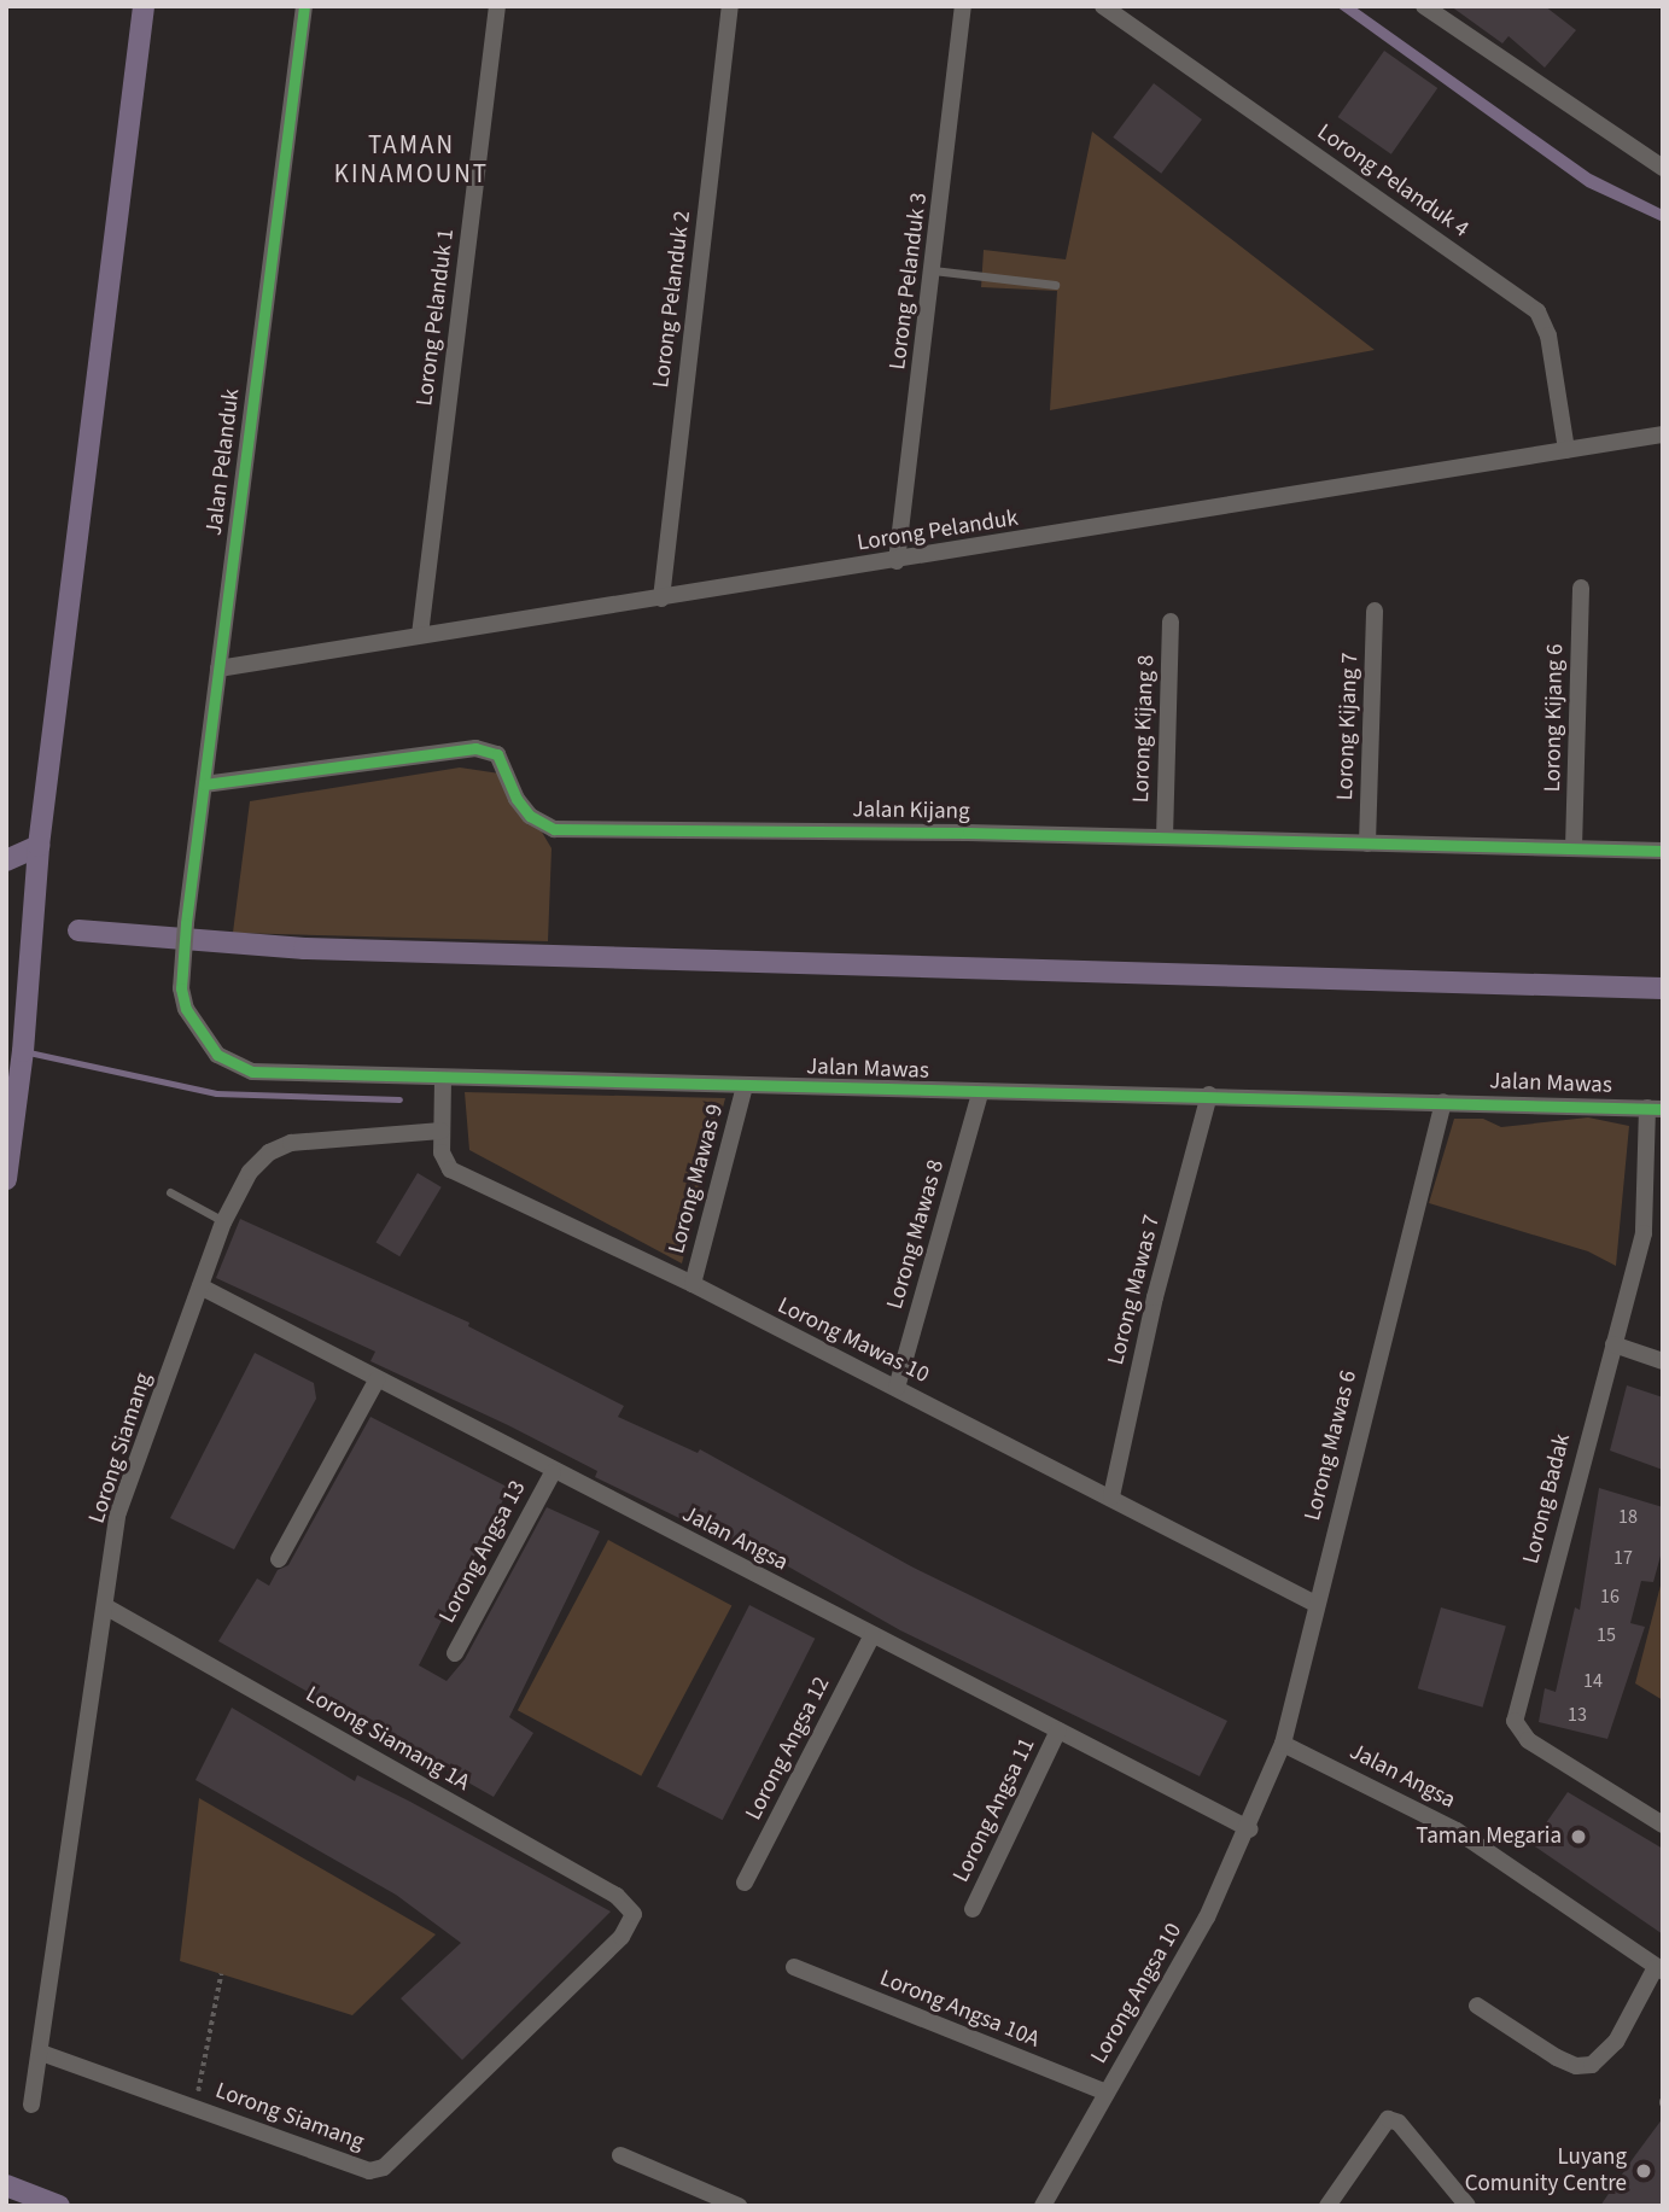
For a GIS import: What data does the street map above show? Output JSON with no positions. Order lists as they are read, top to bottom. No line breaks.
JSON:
{"streets":{"street":["Lorong Pelanduk 4","Lorong Pelanduk 3","Lorong Pelanduk 2","Lorong Pelanduk 1","Jalan Pelanduk","Lorong Pelanduk","Lorong Kijang 6","Lorong Kijang 7","Lorong Kijang 8","Jalan Kijang","Jalan Mawas","Lorong Mawas 9","Lorong Mawas 8","Lorong Mawas 7","Lorong Mawas 10","Lorong Mawas 6","Lorong Siamang","Lorong Badak","Jalan Angsa","Lorong Angsa 13","Lorong Siamang 1A","Lorong Angsa 12","Lorong Angsa 11","Lorong Angsa 10","Lorong Angsa 10A"]},"crossings":[["Lorong Pelanduk 4","Lorong Pelanduk"],["Lorong Pelanduk 3","Lorong Pelanduk"],["Lorong Pelanduk 2","Lorong Pelanduk"],["Lorong Pelanduk 1","Lorong Pelanduk"],["Jalan Pelanduk","Lorong Pelanduk"],["Jalan Pelanduk","Jalan Kijang"],["Jalan Pelanduk","Jalan Mawas"],["Lorong Kijang 6","Jalan Kijang"],["Lorong Kijang 7","Jalan Kijang"],["Lorong Kijang 8","Jalan Kijang"],["Jalan Mawas","Lorong Mawas 9"],["Jalan Mawas","Lorong Mawas 8"],["Jalan Mawas","Lorong Mawas 7"],["Jalan Mawas","Lorong Mawas 10"],["Jalan Mawas","Lorong Mawas 6"],["Jalan Mawas","Lorong Badak"],["Lorong Mawas 9","Lorong Mawas 10"],["Lorong Mawas 8","Lorong Mawas 10"],["Lorong Mawas 7","Lorong Mawas 10"],["Lorong Mawas 10","Lorong Mawas 6"],["Lorong Mawas 10","Lorong Siamang"],["Lorong Mawas 6","Jalan Angsa"],["Lorong Mawas 6","Lorong Angsa 10"],["Lorong Siamang","Jalan Angsa"],["Lorong Siamang","Lorong Siamang 1A"],["Jalan Angsa","Lorong Angsa 13"],["Jalan Angsa","Lorong Angsa 12"],["Jalan Angsa","Lorong Angsa 11"],["Jalan Angsa","Lorong Angsa 10"],["Lorong Angsa 10","Lorong Angsa 10A"]],"districts":["TAMAN KINAMOUNT"],"places":["Taman Megaria","Luyang Comunity Centre"],"house_numbers":["18","17","16","15","14","13"]}
